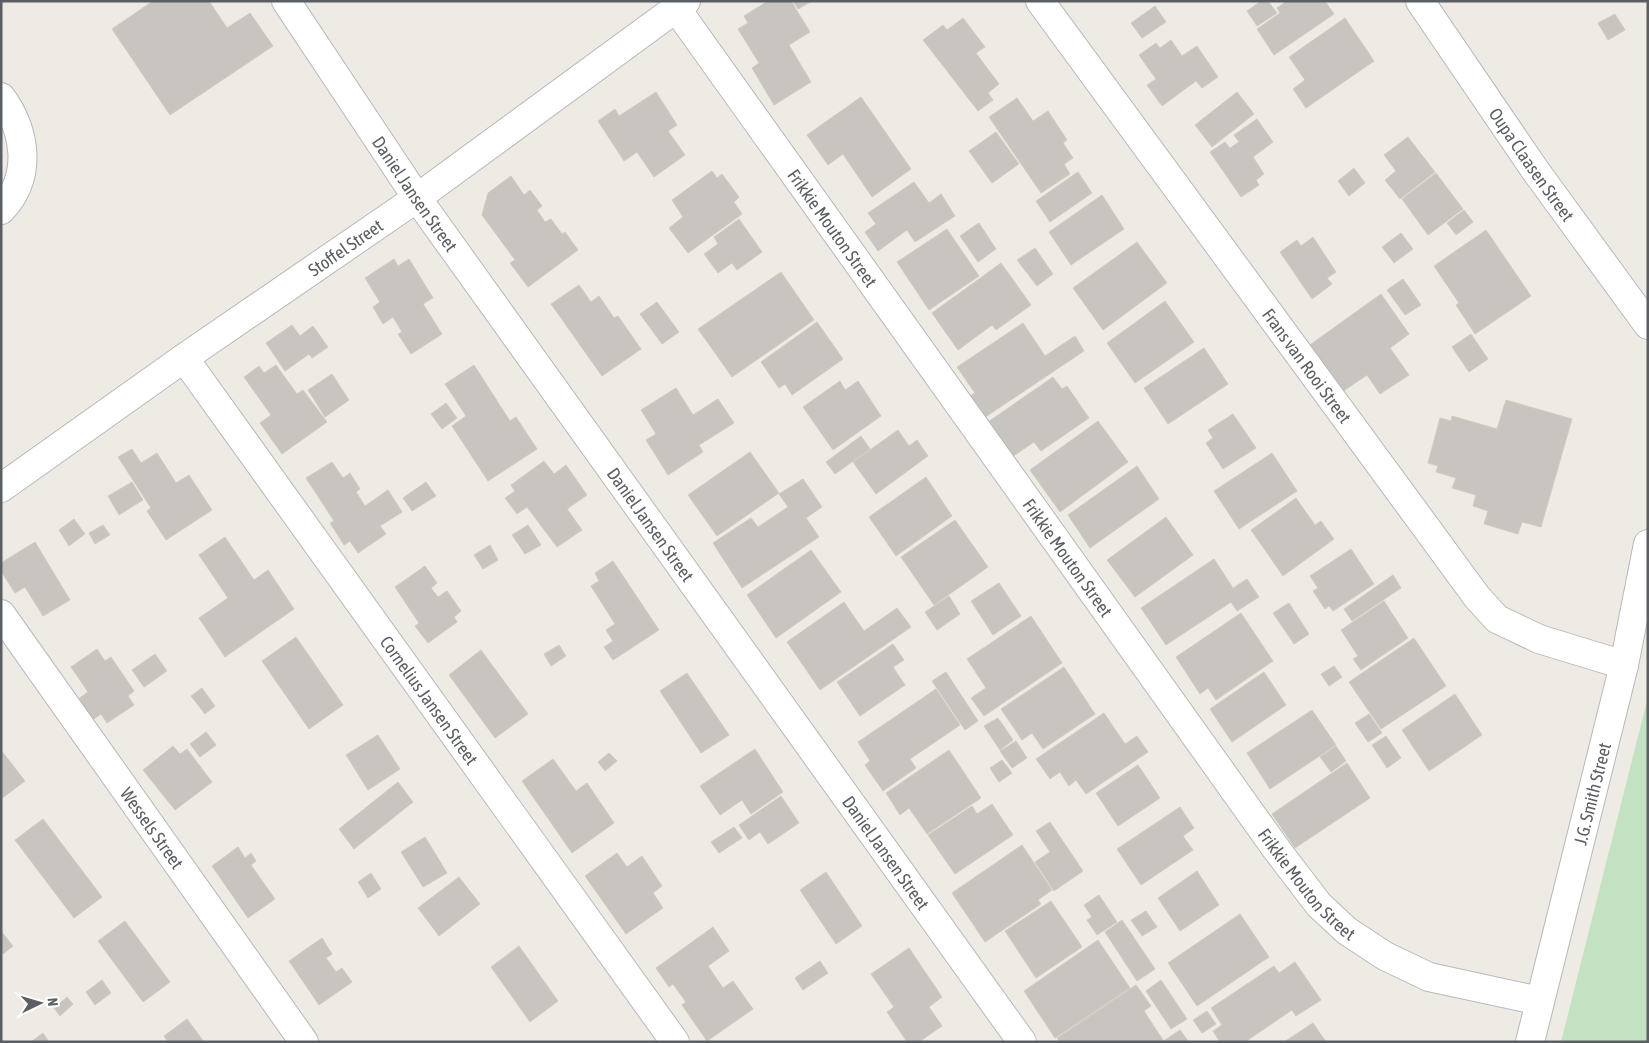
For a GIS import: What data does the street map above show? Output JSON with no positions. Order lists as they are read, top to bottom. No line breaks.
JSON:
{"streets":{"street":["Oupa Claasen Street","Daniel Jansen Street","Frikkie Mouton Street","Stoffel Street","Frans van Rooi Street","Cornelius Jansen Street","J.G. Smith Street","Wessels Street"]},"crossings":[["Daniel Jansen Street","Stoffel Street"],["Frikkie Mouton Street","Stoffel Street"],["Frikkie Mouton Street","J.G. Smith Street"],["Stoffel Street","Cornelius Jansen Street"],["Frans van Rooi Street","J.G. Smith Street"]],"north":"right"}
